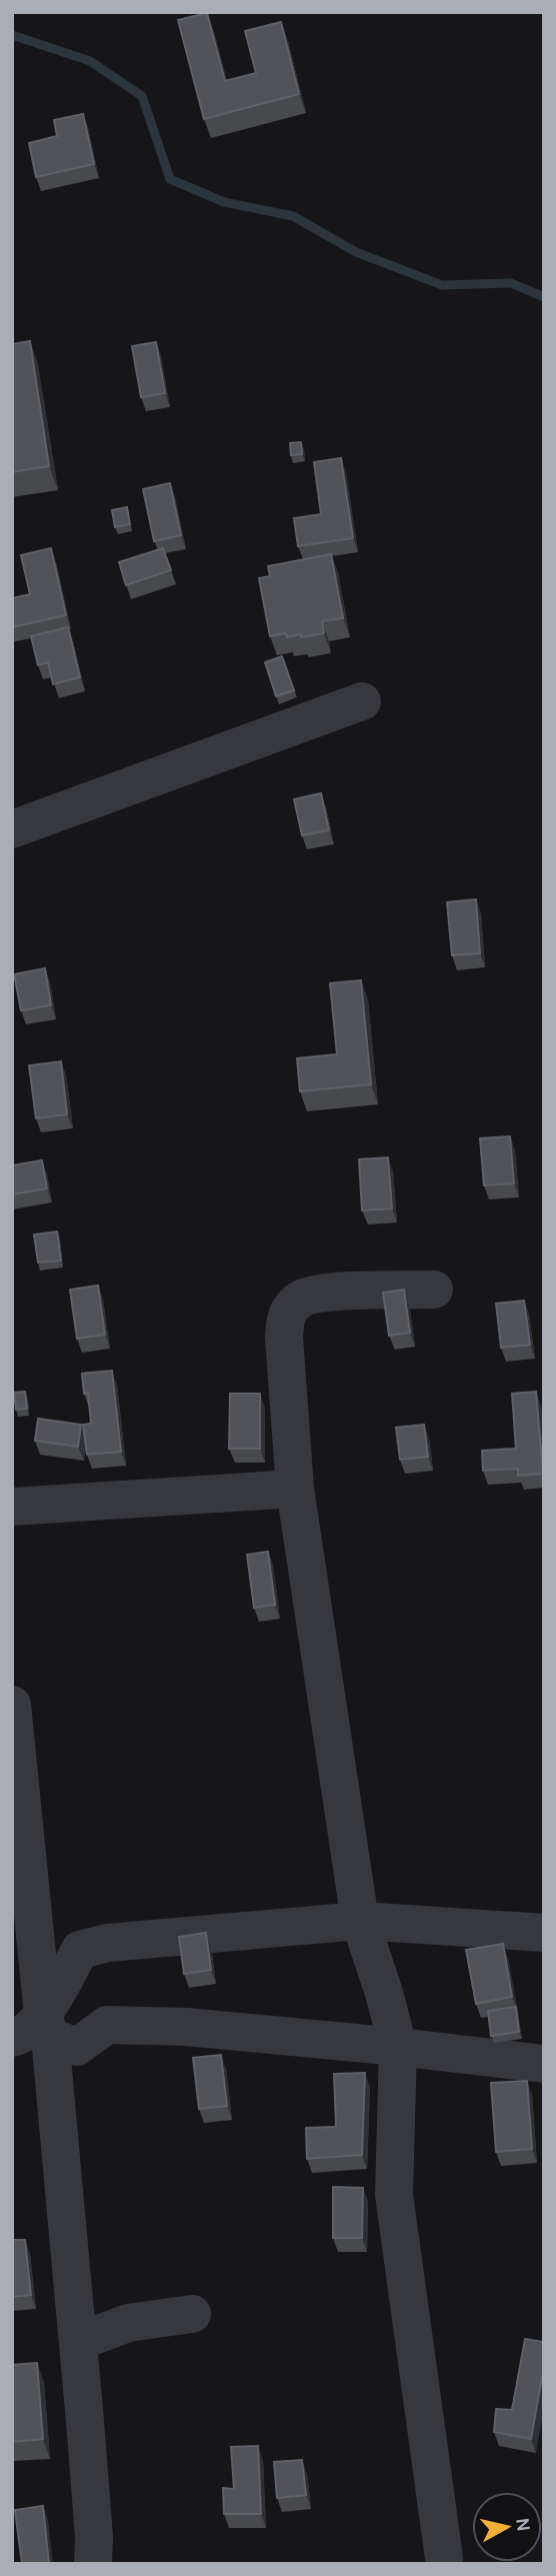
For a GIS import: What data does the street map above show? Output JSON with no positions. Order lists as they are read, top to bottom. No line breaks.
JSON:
{"north":"right"}
